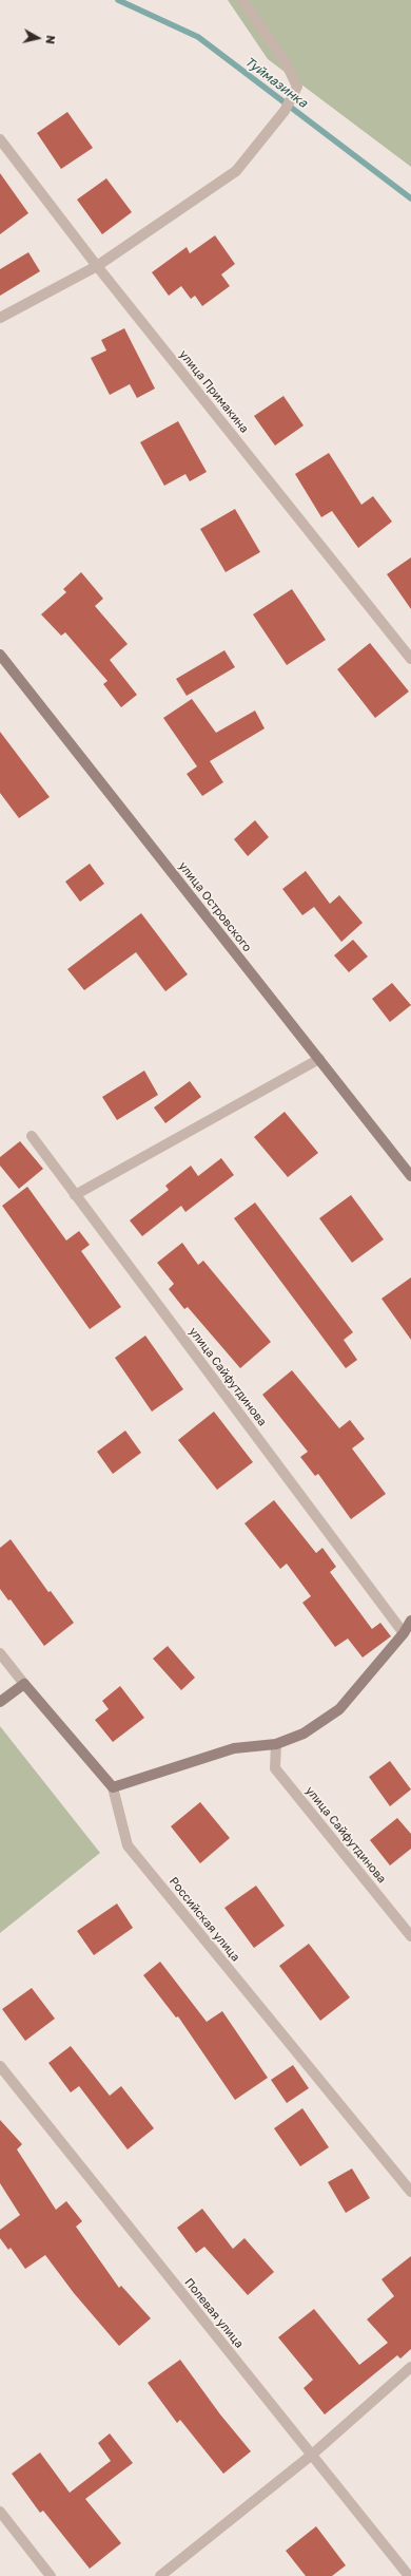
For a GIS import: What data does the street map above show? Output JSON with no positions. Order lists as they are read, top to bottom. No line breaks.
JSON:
{"streets":{"main road":["улица Островского","Российская улица"],"street":["улица Примакина","улица Сайфутдинова","Полевая улица"]},"water":["Туймазинка"],"north":"right"}
